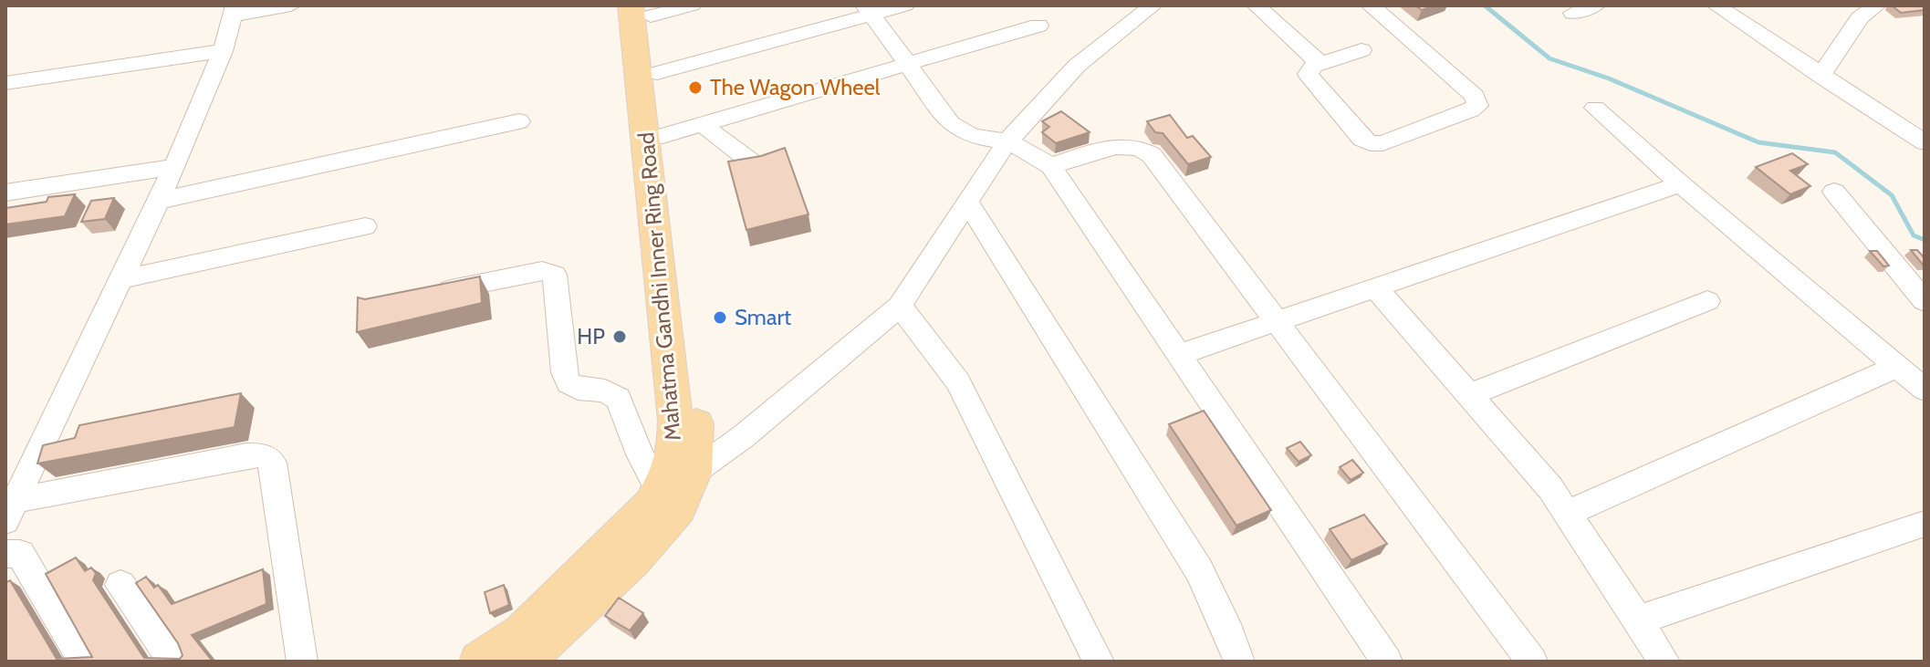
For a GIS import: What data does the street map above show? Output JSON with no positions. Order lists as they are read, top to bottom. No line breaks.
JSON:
{"streets":{"main road":["Mahatma Gandhi Inner Ring Road"]},"places":["The Wagon Wheel","Smart","HP"]}
